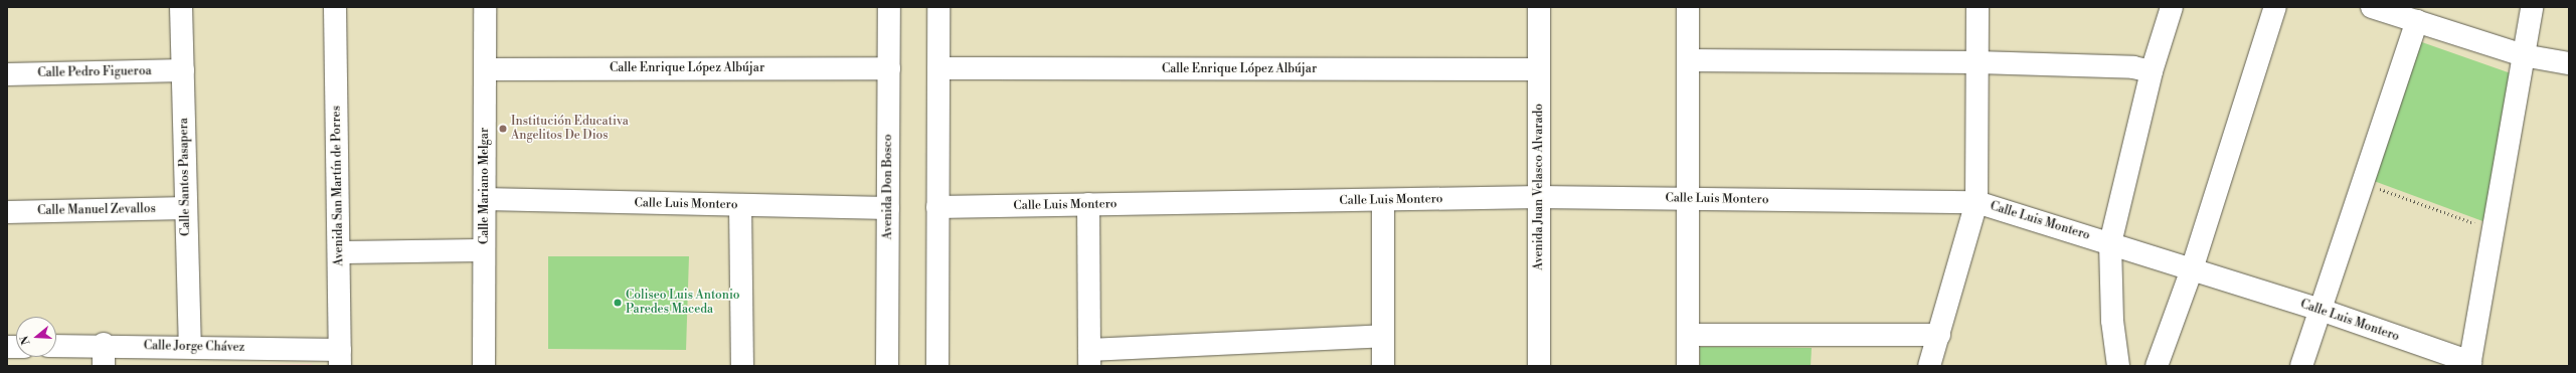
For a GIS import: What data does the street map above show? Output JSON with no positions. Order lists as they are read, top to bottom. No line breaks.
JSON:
{"streets":{"street":["Calle Enrique López Albújar","Calle Pedro Figueroa","Calle Santos Pasapera","Avenida San Martín de Porres","Calle Mariano Melgar","Avenida Don Bosco","Avenida Juan Velasco Alvarado","Calle Luis Montero","Calle Manuel Zevallos","Calle Jorge Chávez"]},"crossings":[["Calle Enrique López Albújar","Calle Mariano Melgar"],["Calle Enrique López Albújar","Avenida Don Bosco"],["Calle Enrique López Albújar","Avenida Juan Velasco Alvarado"],["Calle Pedro Figueroa","Calle Santos Pasapera"],["Calle Santos Pasapera","Calle Manuel Zevallos"],["Calle Santos Pasapera","Calle Jorge Chávez"],["Avenida San Martín de Porres","Calle Jorge Chávez"],["Calle Mariano Melgar","Calle Luis Montero"],["Avenida Don Bosco","Calle Luis Montero"],["Avenida Juan Velasco Alvarado","Calle Luis Montero"]],"places":["Institución Educativa Angelitos De Dios","Coliseo Luis Antonio Paredes Maceda"],"north":"left"}
